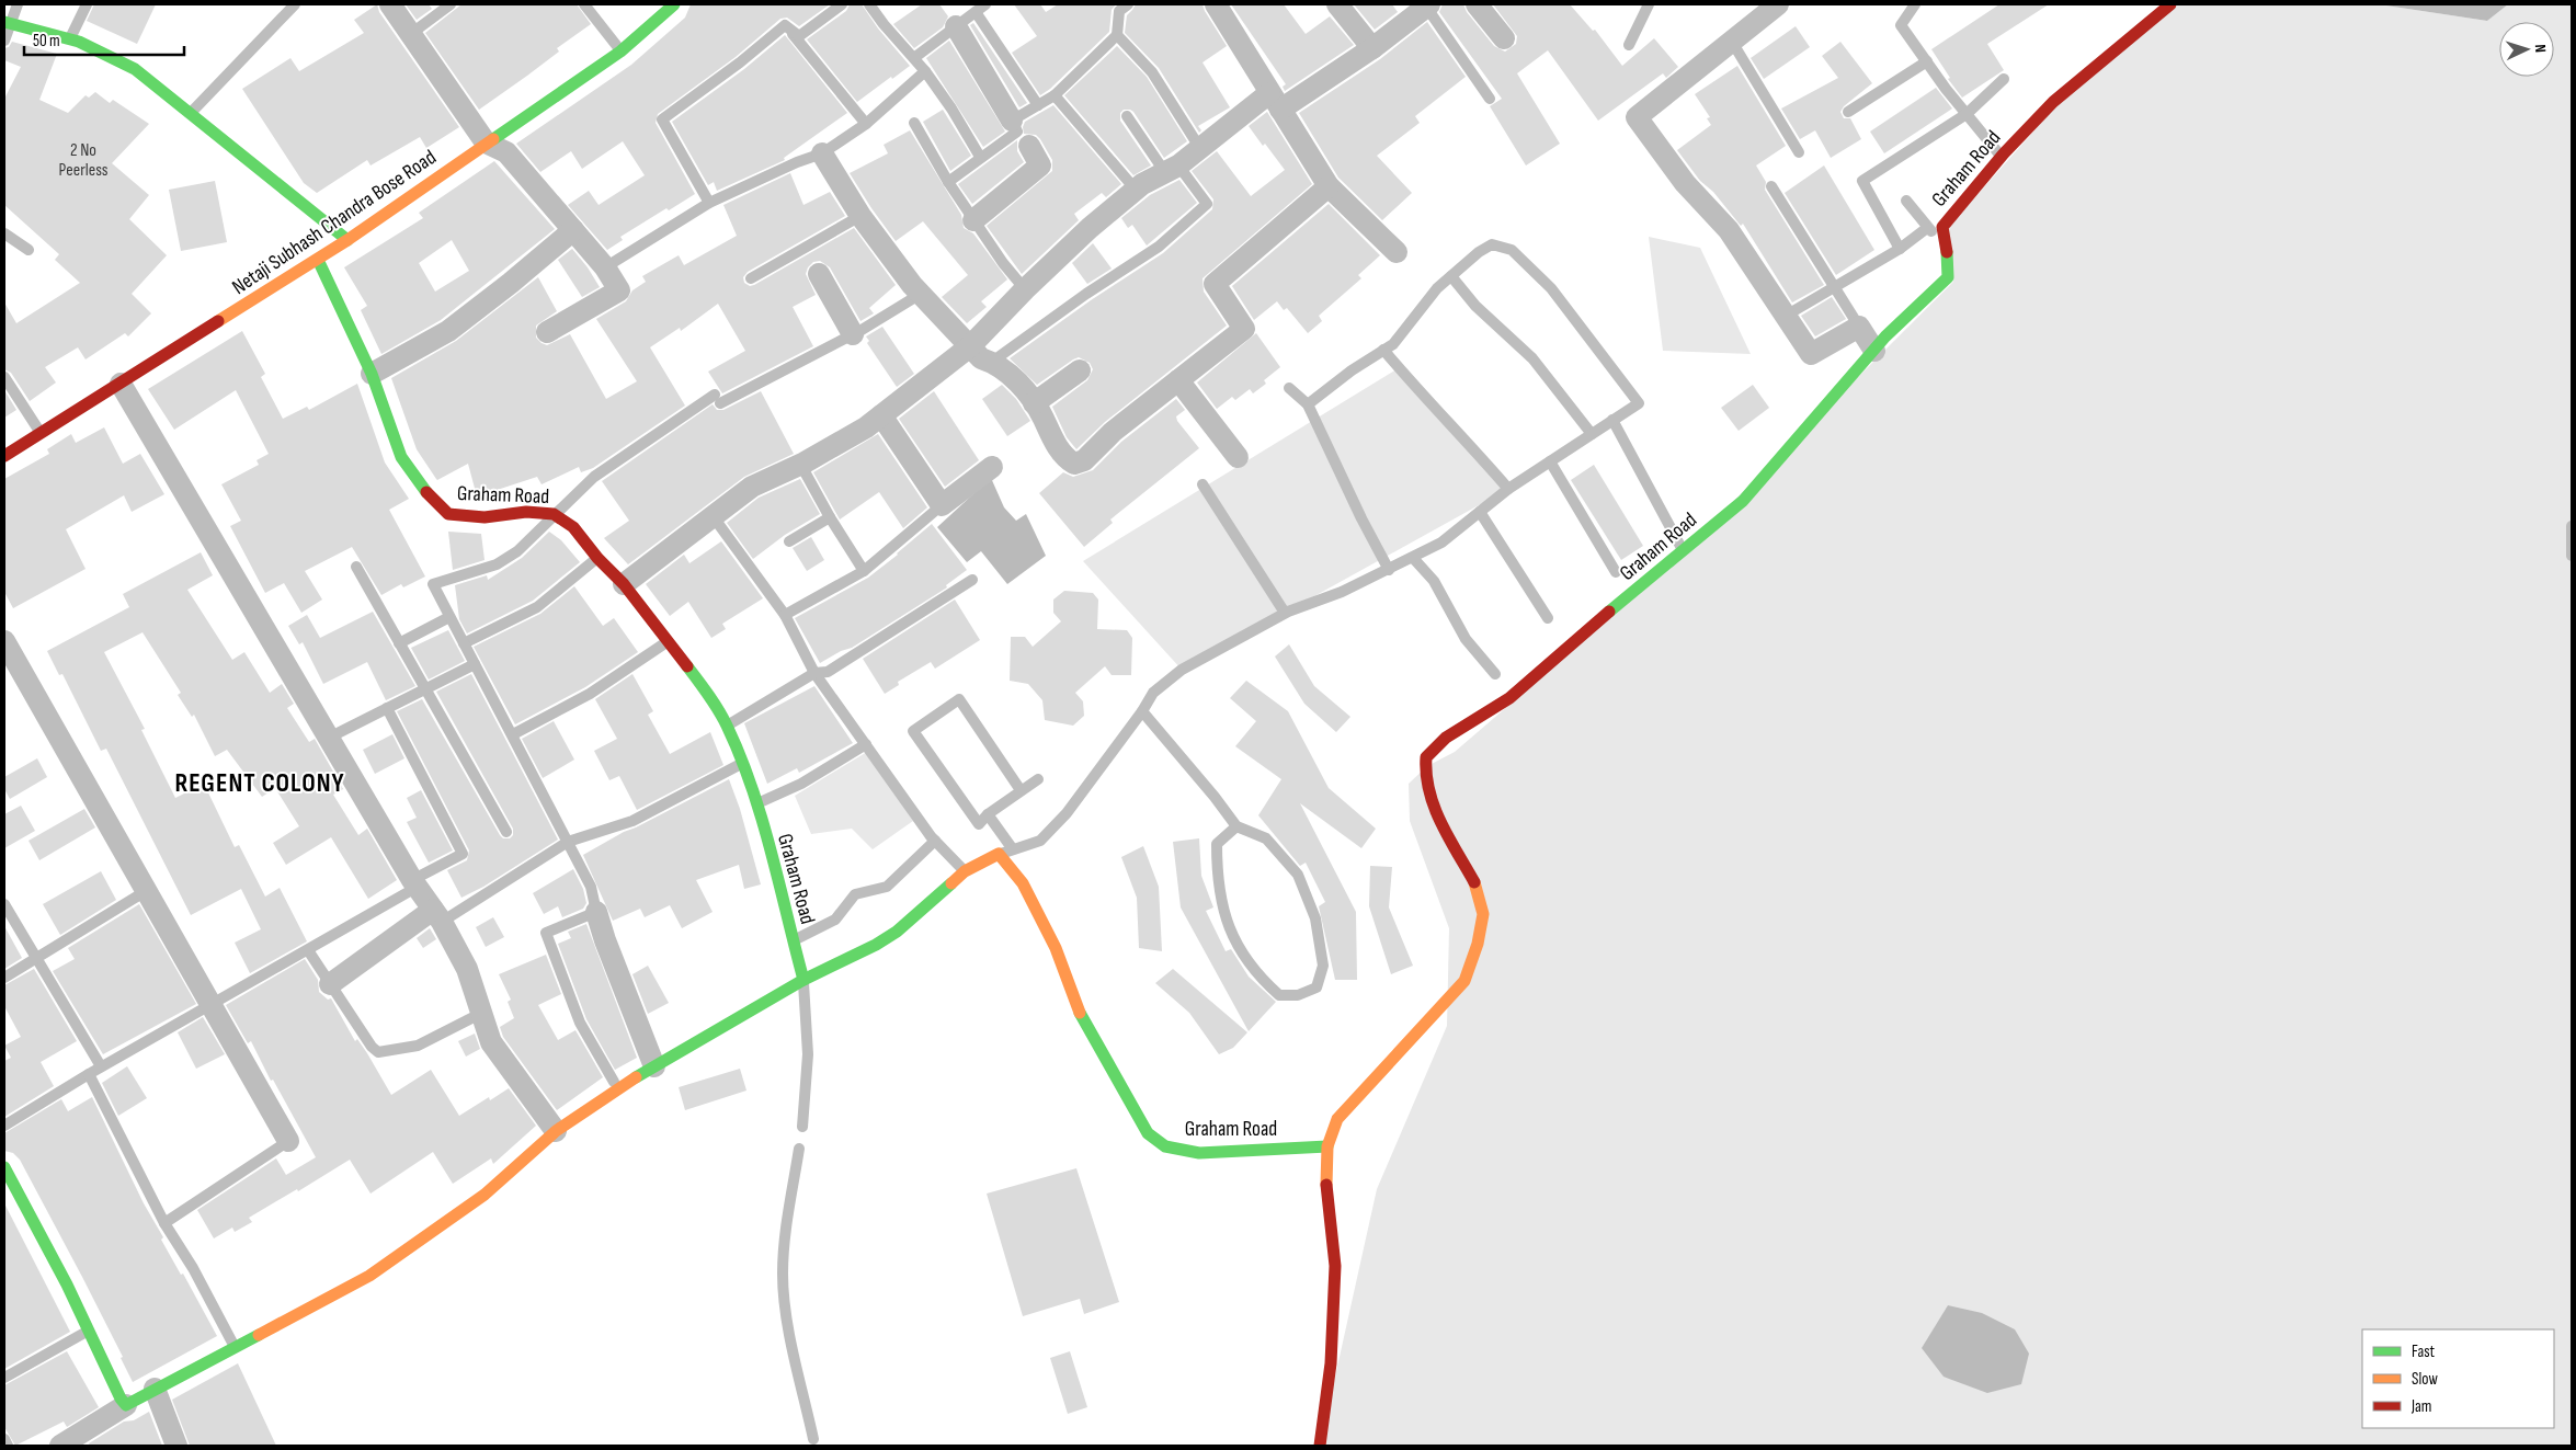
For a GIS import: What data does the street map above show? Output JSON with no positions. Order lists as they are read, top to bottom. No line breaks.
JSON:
{"streets":{"street":["Graham Road","Netaji Subhash Chandra Bose Road"]},"crossings":[["Graham Road","Netaji Subhash Chandra Bose Road"]],"districts":["REGENT COLONY"],"house_numbers":["2 No Peerless"],"legend":["Fast","Slow","Jam"],"scale_bar":"50 m","north":"right"}
